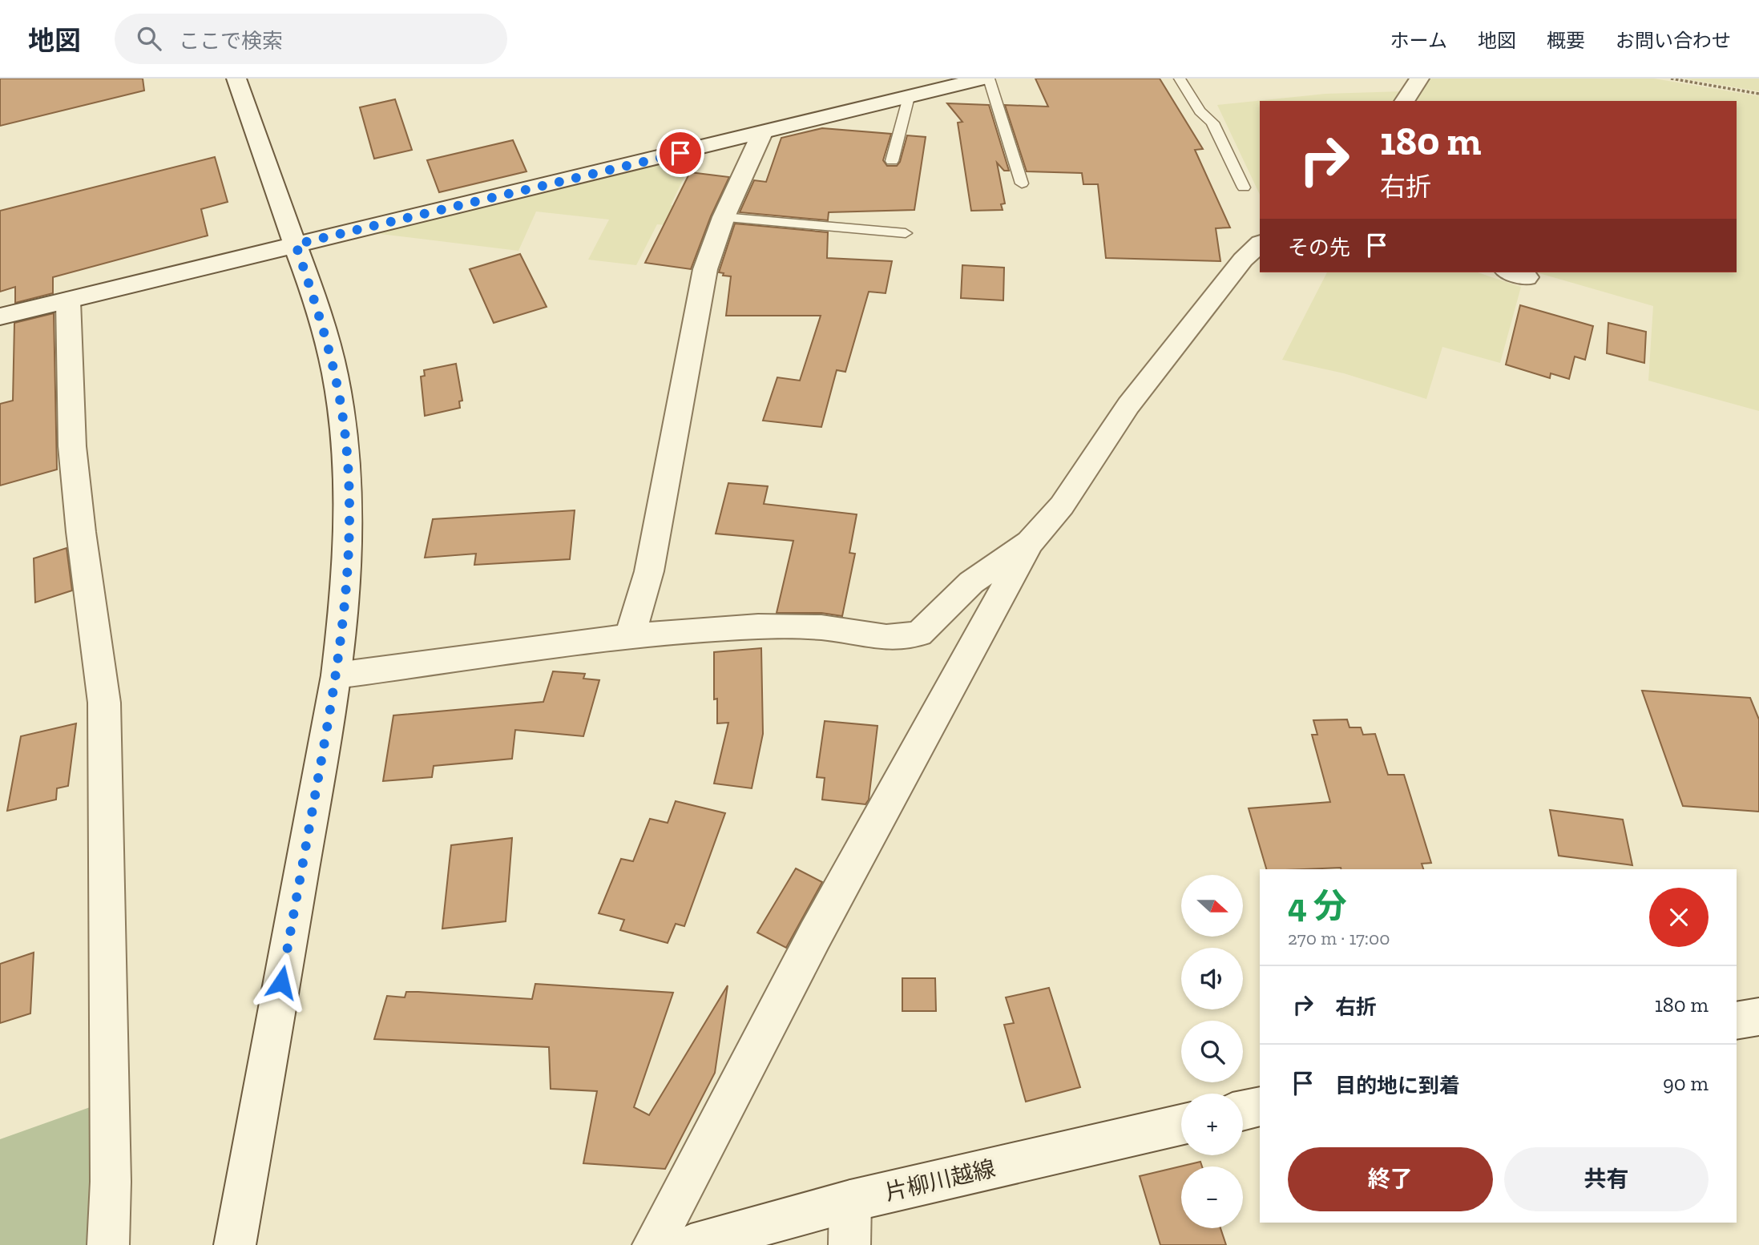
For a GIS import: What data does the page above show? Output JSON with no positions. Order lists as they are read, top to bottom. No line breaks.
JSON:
{"streets":{"street":["片柳川越線"]},"north":"right","page":{"header":"地図","search":"ここで検索","nav":["ホーム","地図","概要","お問い合わせ"],"turn":["180 m","右折"],"then":"その先","heading":["4 分","270 m · 17:00"],"map_buttons":["+","−"],"list":[{"name":"右折","value":"180 m"},{"name":"目的地に到着","value":"90 m"}],"buttons":["終了","共有"]}}
